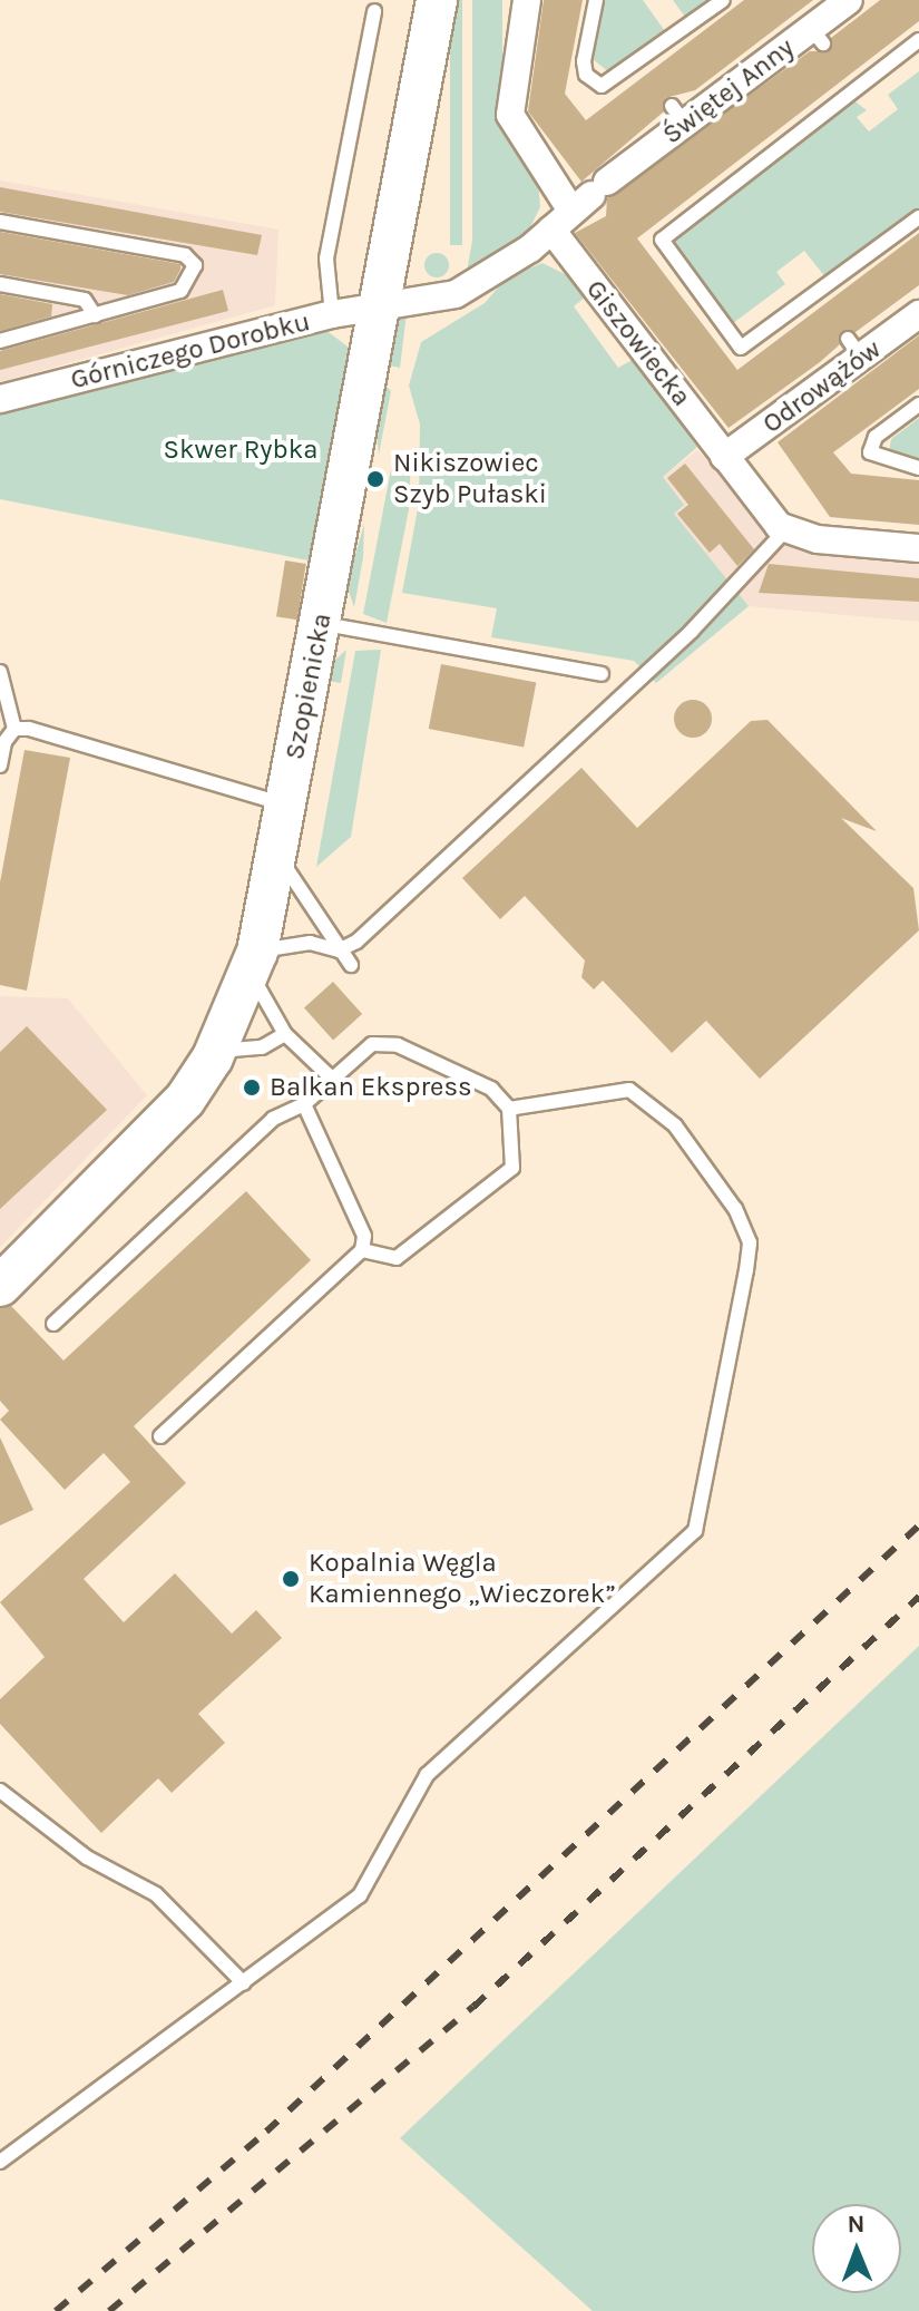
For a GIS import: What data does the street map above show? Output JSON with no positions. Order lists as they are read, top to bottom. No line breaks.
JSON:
{"streets":{"street":["Świętej Anny","Giszowiecka","Górniczego Dorobku","Odrowążów","Szopienicka"]},"crossings":[["Świętej Anny","Giszowiecka"],["Świętej Anny","Górniczego Dorobku"],["Świętej Anny","Szopienicka"],["Giszowiecka","Odrowążów"],["Górniczego Dorobku","Szopienicka"]],"parks":["Skwer Rybka"],"places":["Nikiszowiec Szyb Pułaski","Balkan Ekspress","Kopalnia Węgla Kamiennego „Wieczorek”"],"north":"top"}
